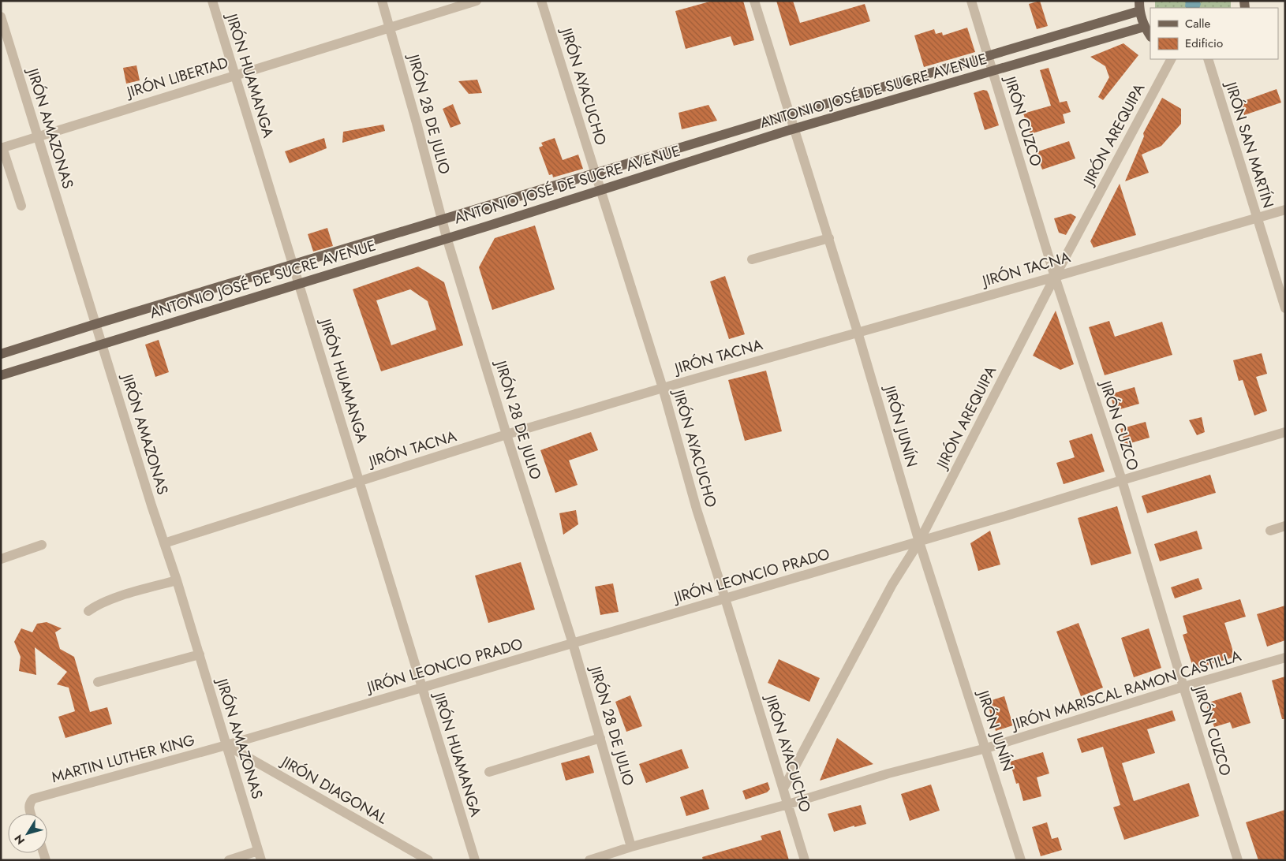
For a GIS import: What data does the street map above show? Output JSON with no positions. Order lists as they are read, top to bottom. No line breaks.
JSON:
{"streets":{"main road":["ANTONIO JOSÉ DE SUCRE AVENUE"],"street":["JIRÓN HUAMANGA","JIRÓN LIBERTAD","JIRÓN AYACUCHO","JIRÓN 28 DE JULIO","JIRÓN CUZCO","JIRÓN AMAZONAS","JIRÓN AREQUIPA","JIRÓN SAN MARTÍN","JIRÓN TACNA","JIRÓN JUNÍN","JIRÓN LEONCIO PRADO","JIRÓN MARISCAL RAMON CASTILLA","MARTIN LUTHER KING","JIRÓN DIAGONAL"]},"crossings":[["JIRÓN HUAMANGA","JIRÓN LIBERTAD"],["JIRÓN HUAMANGA","ANTONIO JOSÉ DE SUCRE AVENUE"],["JIRÓN HUAMANGA","JIRÓN TACNA"],["JIRÓN HUAMANGA","JIRÓN LEONCIO PRADO"],["JIRÓN LIBERTAD","JIRÓN 28 DE JULIO"],["JIRÓN LIBERTAD","JIRÓN AMAZONAS"],["JIRÓN AYACUCHO","ANTONIO JOSÉ DE SUCRE AVENUE"],["JIRÓN AYACUCHO","JIRÓN AREQUIPA"],["JIRÓN AYACUCHO","JIRÓN TACNA"],["JIRÓN AYACUCHO","JIRÓN LEONCIO PRADO"],["JIRÓN AYACUCHO","JIRÓN MARISCAL RAMON CASTILLA"],["ANTONIO JOSÉ DE SUCRE AVENUE","JIRÓN 28 DE JULIO"],["ANTONIO JOSÉ DE SUCRE AVENUE","JIRÓN CUZCO"],["ANTONIO JOSÉ DE SUCRE AVENUE","JIRÓN AMAZONAS"],["ANTONIO JOSÉ DE SUCRE AVENUE","JIRÓN JUNÍN"],["JIRÓN 28 DE JULIO","JIRÓN TACNA"],["JIRÓN 28 DE JULIO","JIRÓN LEONCIO PRADO"],["JIRÓN 28 DE JULIO","JIRÓN MARISCAL RAMON CASTILLA"],["JIRÓN CUZCO","JIRÓN AREQUIPA"],["JIRÓN CUZCO","JIRÓN TACNA"],["JIRÓN CUZCO","JIRÓN LEONCIO PRADO"],["JIRÓN CUZCO","JIRÓN MARISCAL RAMON CASTILLA"],["JIRÓN AMAZONAS","JIRÓN TACNA"],["JIRÓN AMAZONAS","JIRÓN LEONCIO PRADO"],["JIRÓN AMAZONAS","MARTIN LUTHER KING"],["JIRÓN AMAZONAS","JIRÓN DIAGONAL"],["JIRÓN AREQUIPA","JIRÓN TACNA"],["JIRÓN AREQUIPA","JIRÓN JUNÍN"],["JIRÓN AREQUIPA","JIRÓN LEONCIO PRADO"],["JIRÓN SAN MARTÍN","JIRÓN TACNA"],["JIRÓN TACNA","JIRÓN JUNÍN"],["JIRÓN JUNÍN","JIRÓN LEONCIO PRADO"],["JIRÓN JUNÍN","JIRÓN MARISCAL RAMON CASTILLA"],["JIRÓN LEONCIO PRADO","MARTIN LUTHER KING"],["JIRÓN LEONCIO PRADO","JIRÓN DIAGONAL"],["MARTIN LUTHER KING","JIRÓN DIAGONAL"]],"legend":["Calle","Edificio"],"north":"bottom left"}
